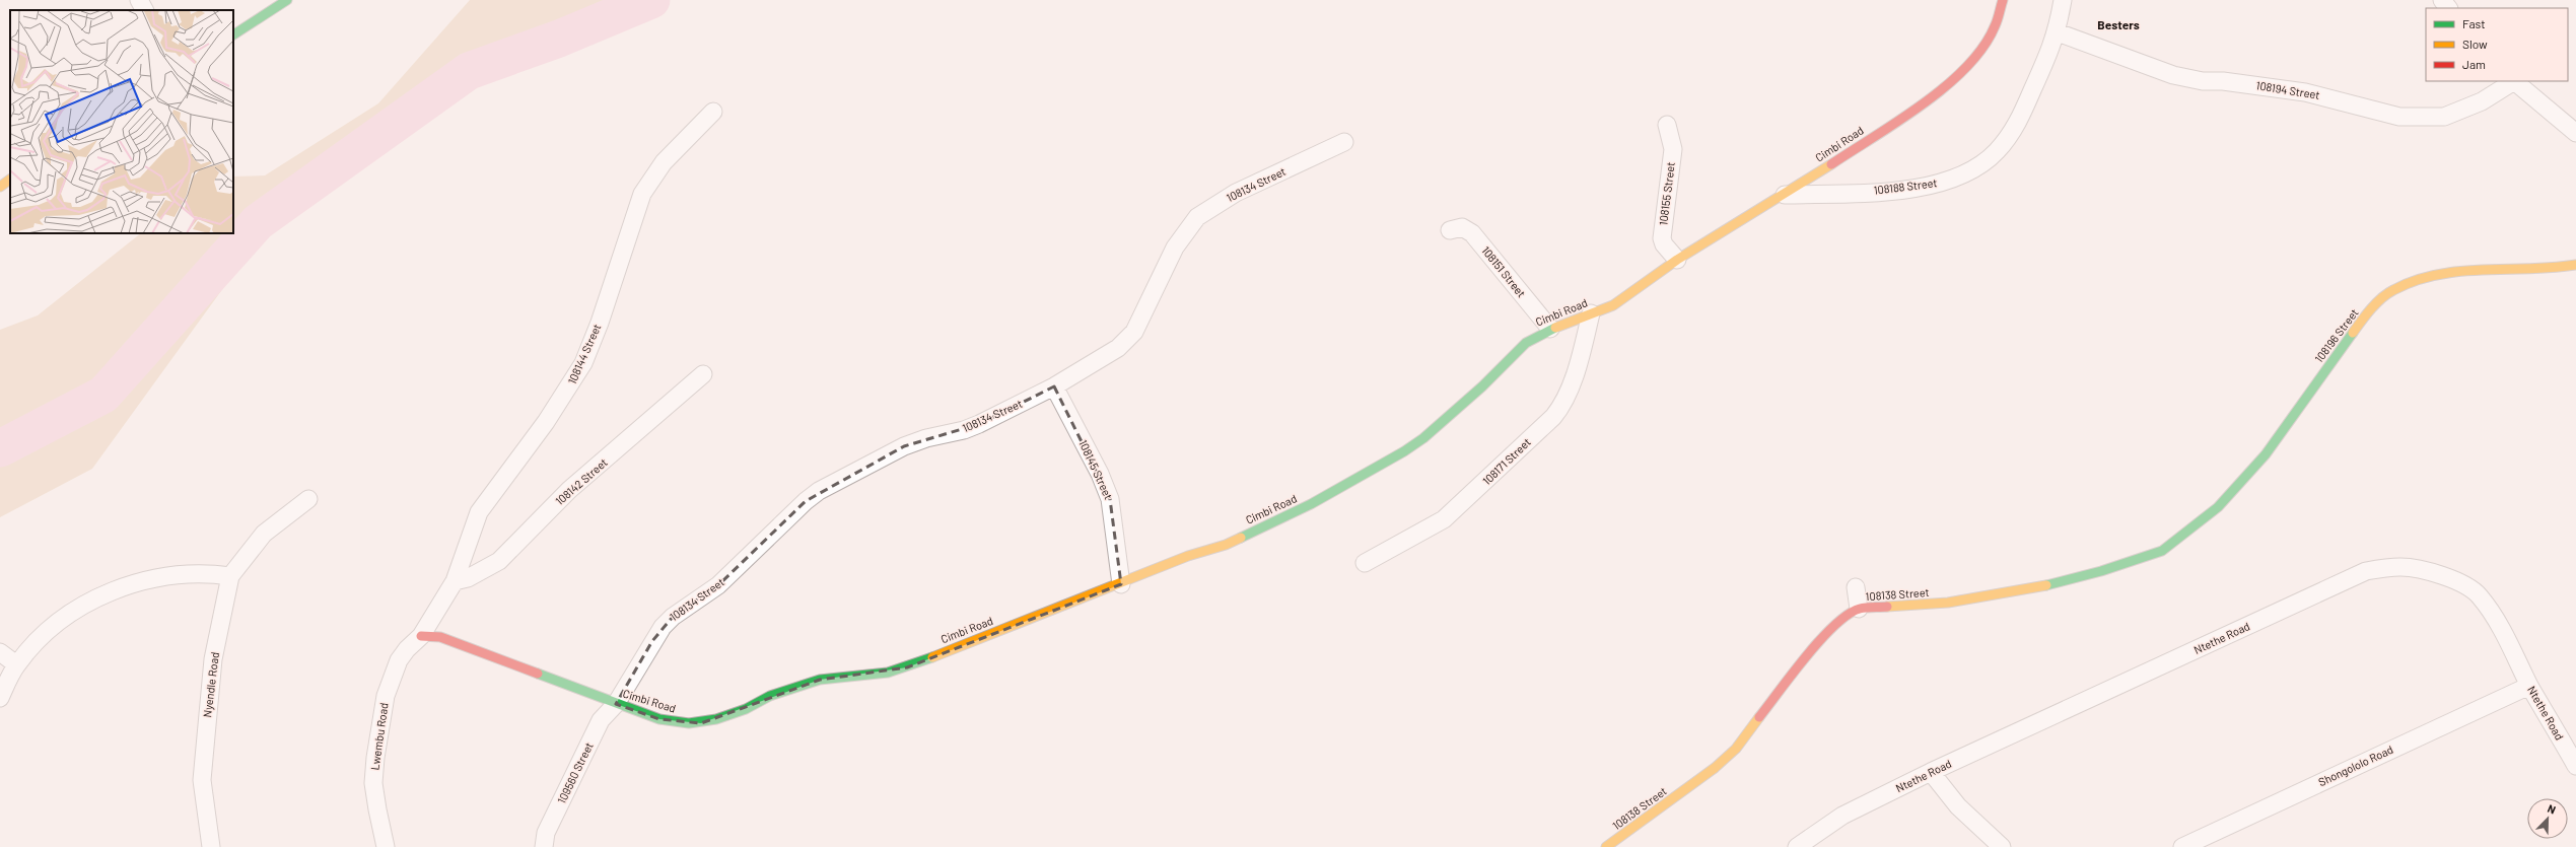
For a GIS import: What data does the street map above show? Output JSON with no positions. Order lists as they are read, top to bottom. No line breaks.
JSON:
{"streets":{"street":["108194 Street","Cimbi Road","108134 Street","108188 Street","108155 Street","108151 Street","108196 Street","108144 Street","108171 Street","108145 Street","108142 Street","108138 Street","Ntethe Road","Nyendle Road","Lwembu Road","Shongololo Road","109560 Street"]},"crossings":[["108194 Street","108188 Street"],["Cimbi Road","108134 Street"],["Cimbi Road","108188 Street"],["Cimbi Road","108155 Street"],["Cimbi Road","108151 Street"],["Cimbi Road","108144 Street"],["Cimbi Road","108171 Street"],["Cimbi Road","108145 Street"],["Cimbi Road","Lwembu Road"],["Cimbi Road","109560 Street"],["108134 Street","108145 Street"],["108134 Street","109560 Street"],["108196 Street","108138 Street"],["108144 Street","108142 Street"],["108144 Street","Lwembu Road"],["Ntethe Road","Shongololo Road"]],"districts":["Besters"],"legend":["Fast","Slow","Jam"],"north":"top right"}
